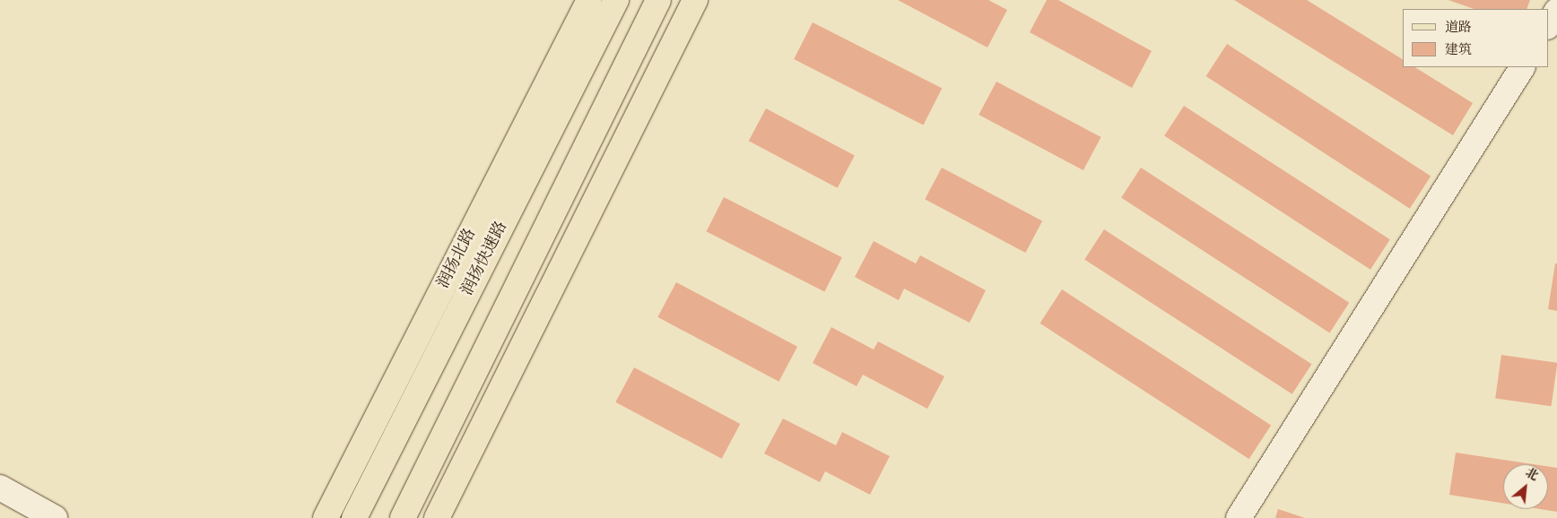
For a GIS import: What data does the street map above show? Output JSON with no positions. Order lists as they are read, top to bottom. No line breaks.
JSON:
{"streets":{"main road":["润扬北路","润扬快速路"]},"legend":["道路","建筑"],"north":"top right"}
